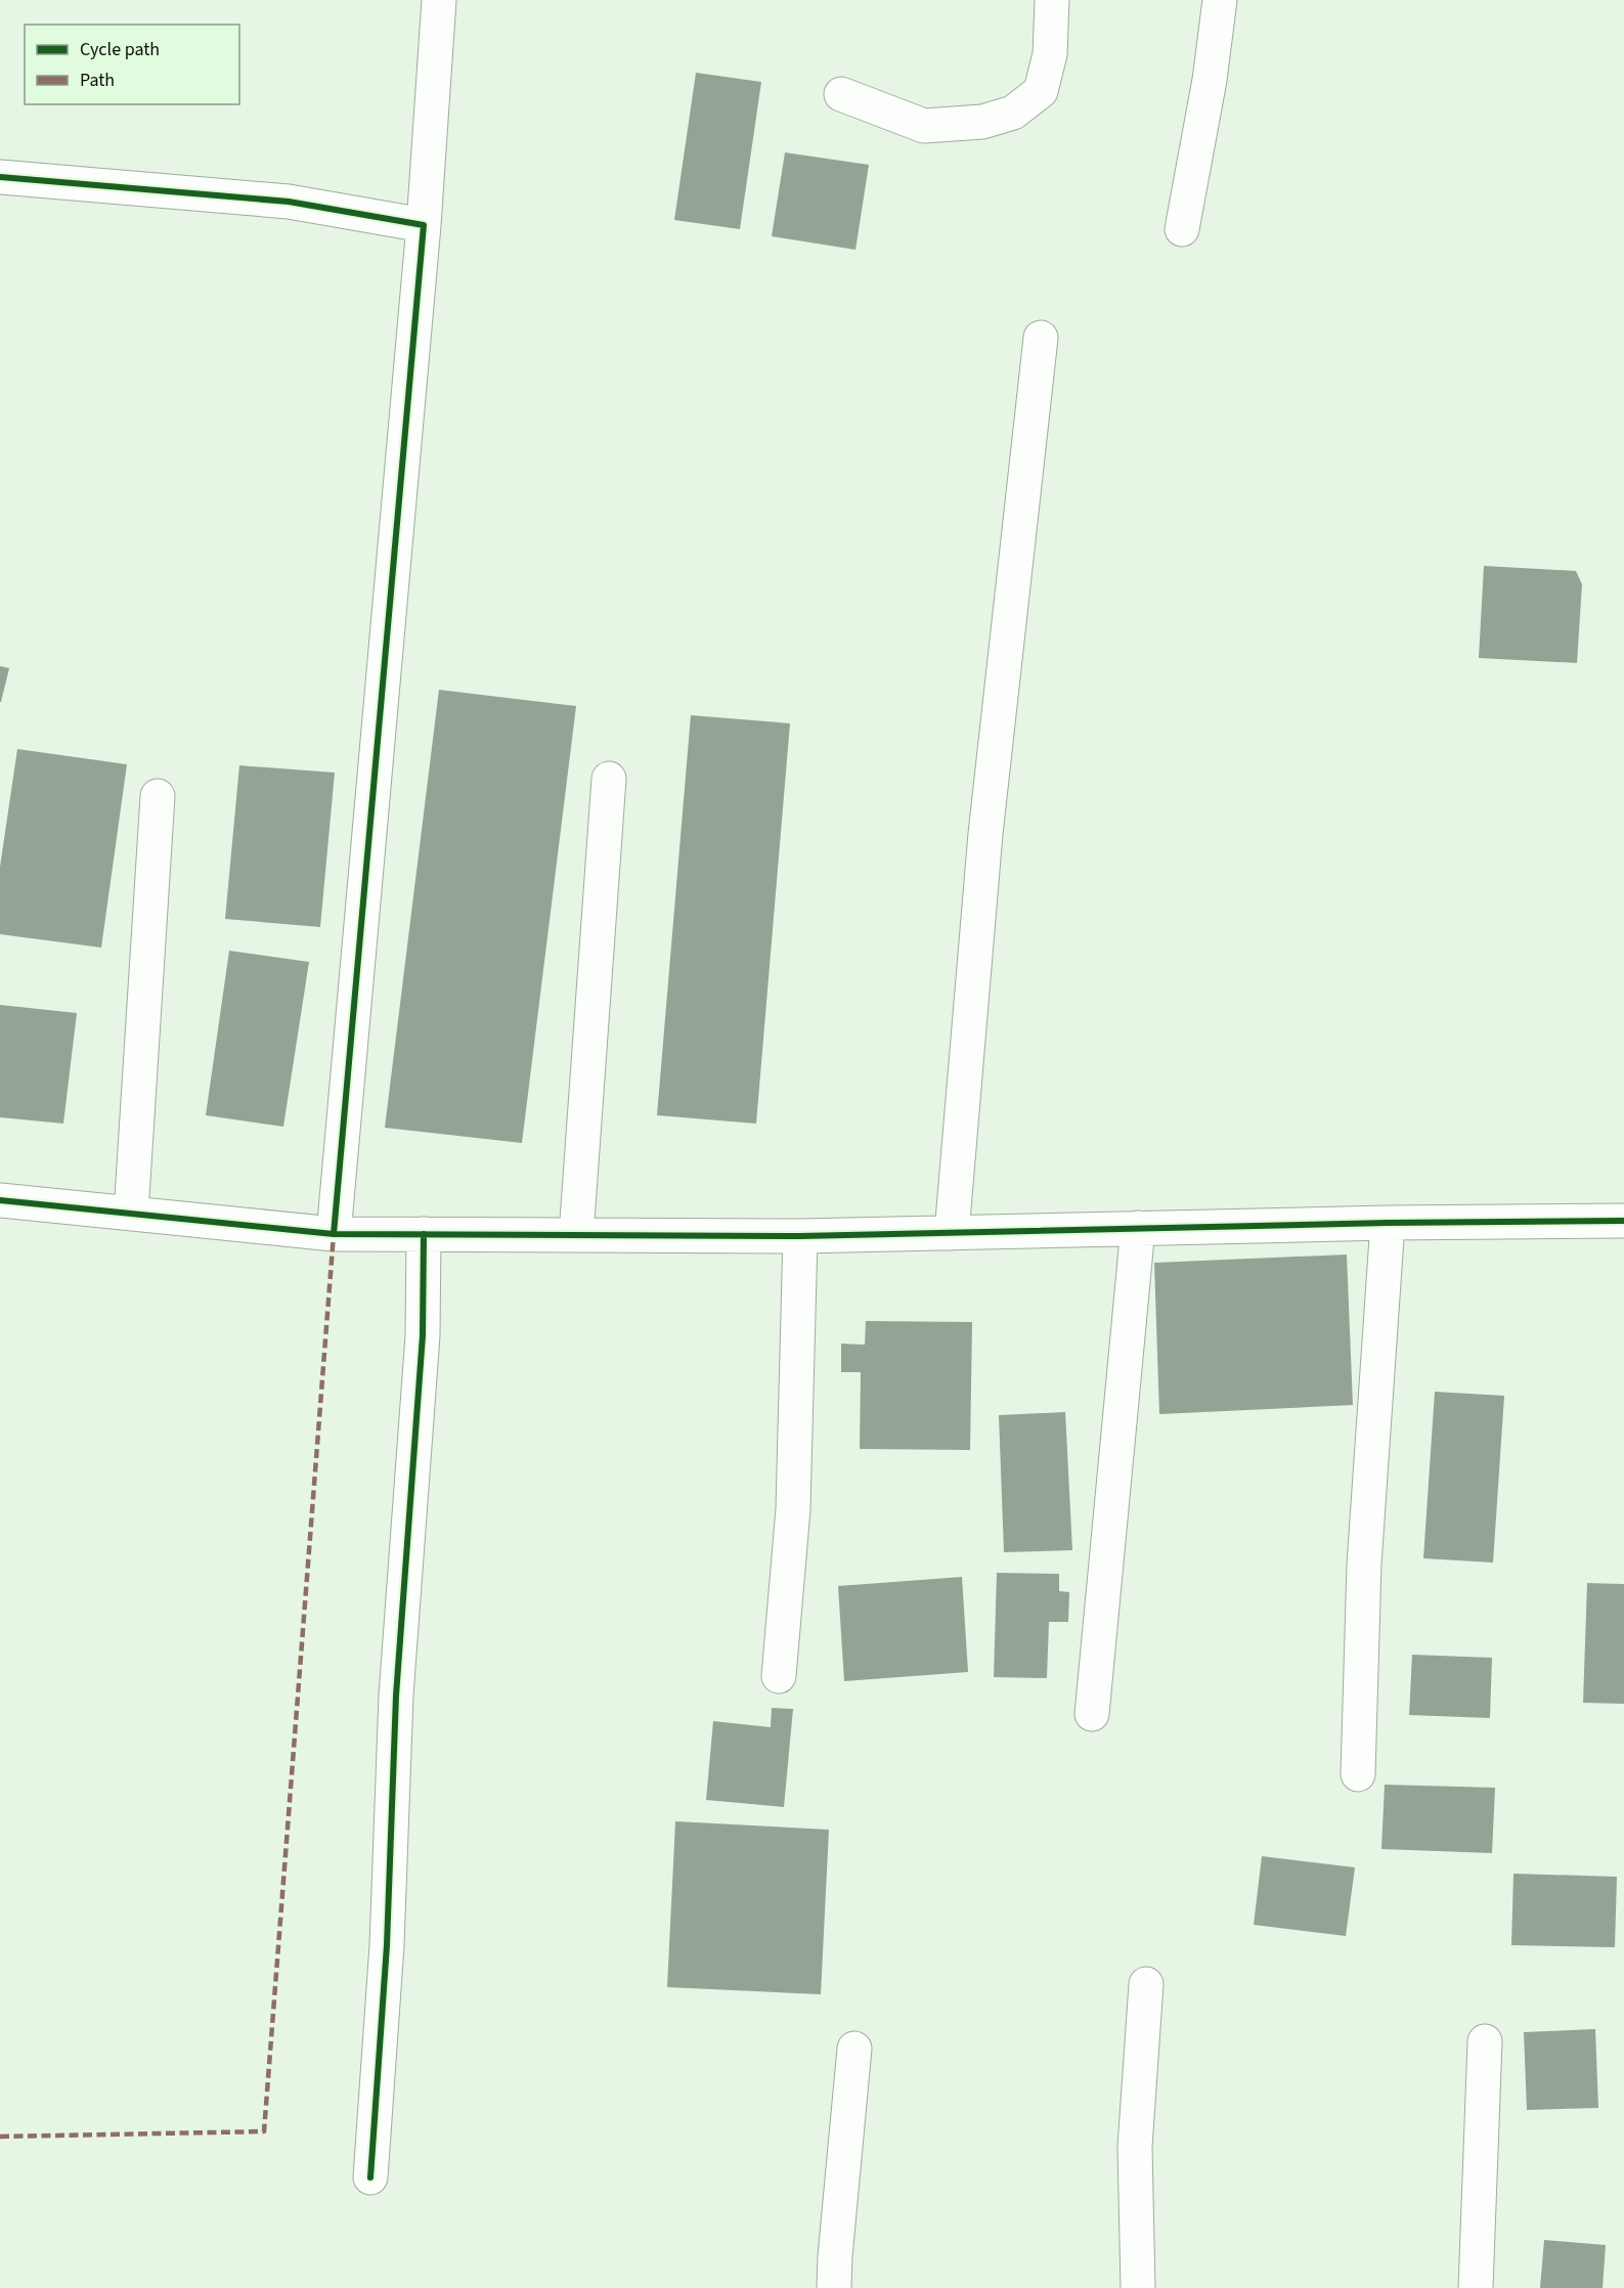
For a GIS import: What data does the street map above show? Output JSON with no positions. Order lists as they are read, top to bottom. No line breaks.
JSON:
{"legend":["Cycle path","Path"]}
